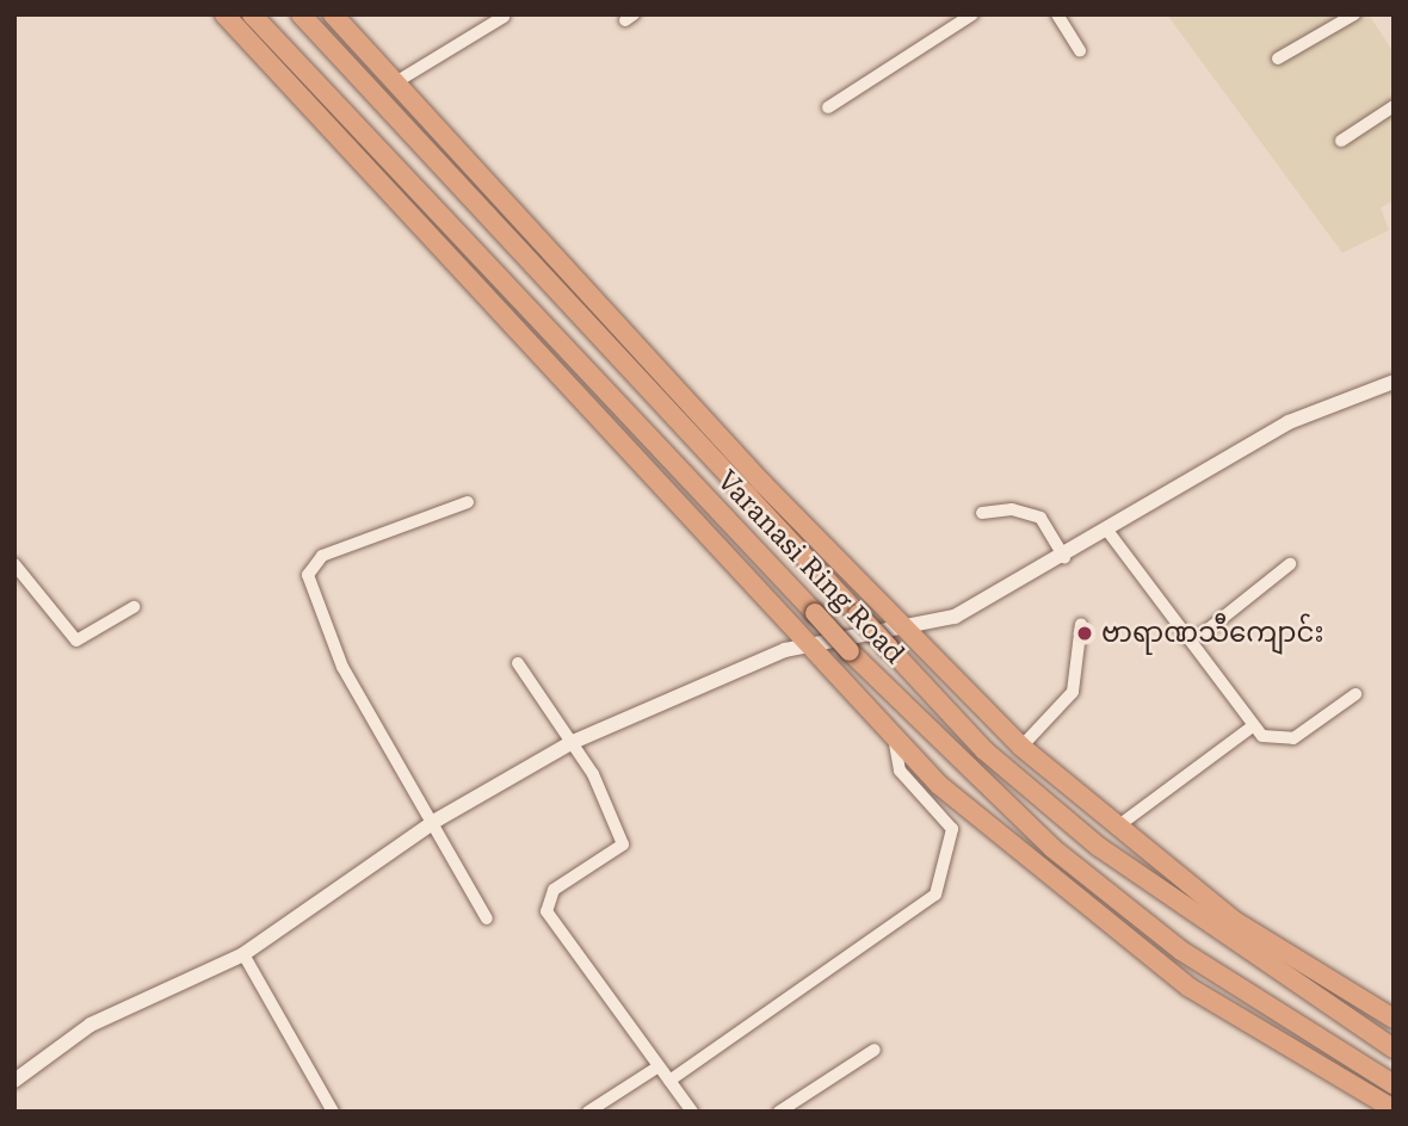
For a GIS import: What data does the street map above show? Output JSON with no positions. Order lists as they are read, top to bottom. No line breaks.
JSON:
{"streets":{"highway":["Varanasi Ring Road"]},"places":["ဗာရာဏသီကျောင်း"]}
